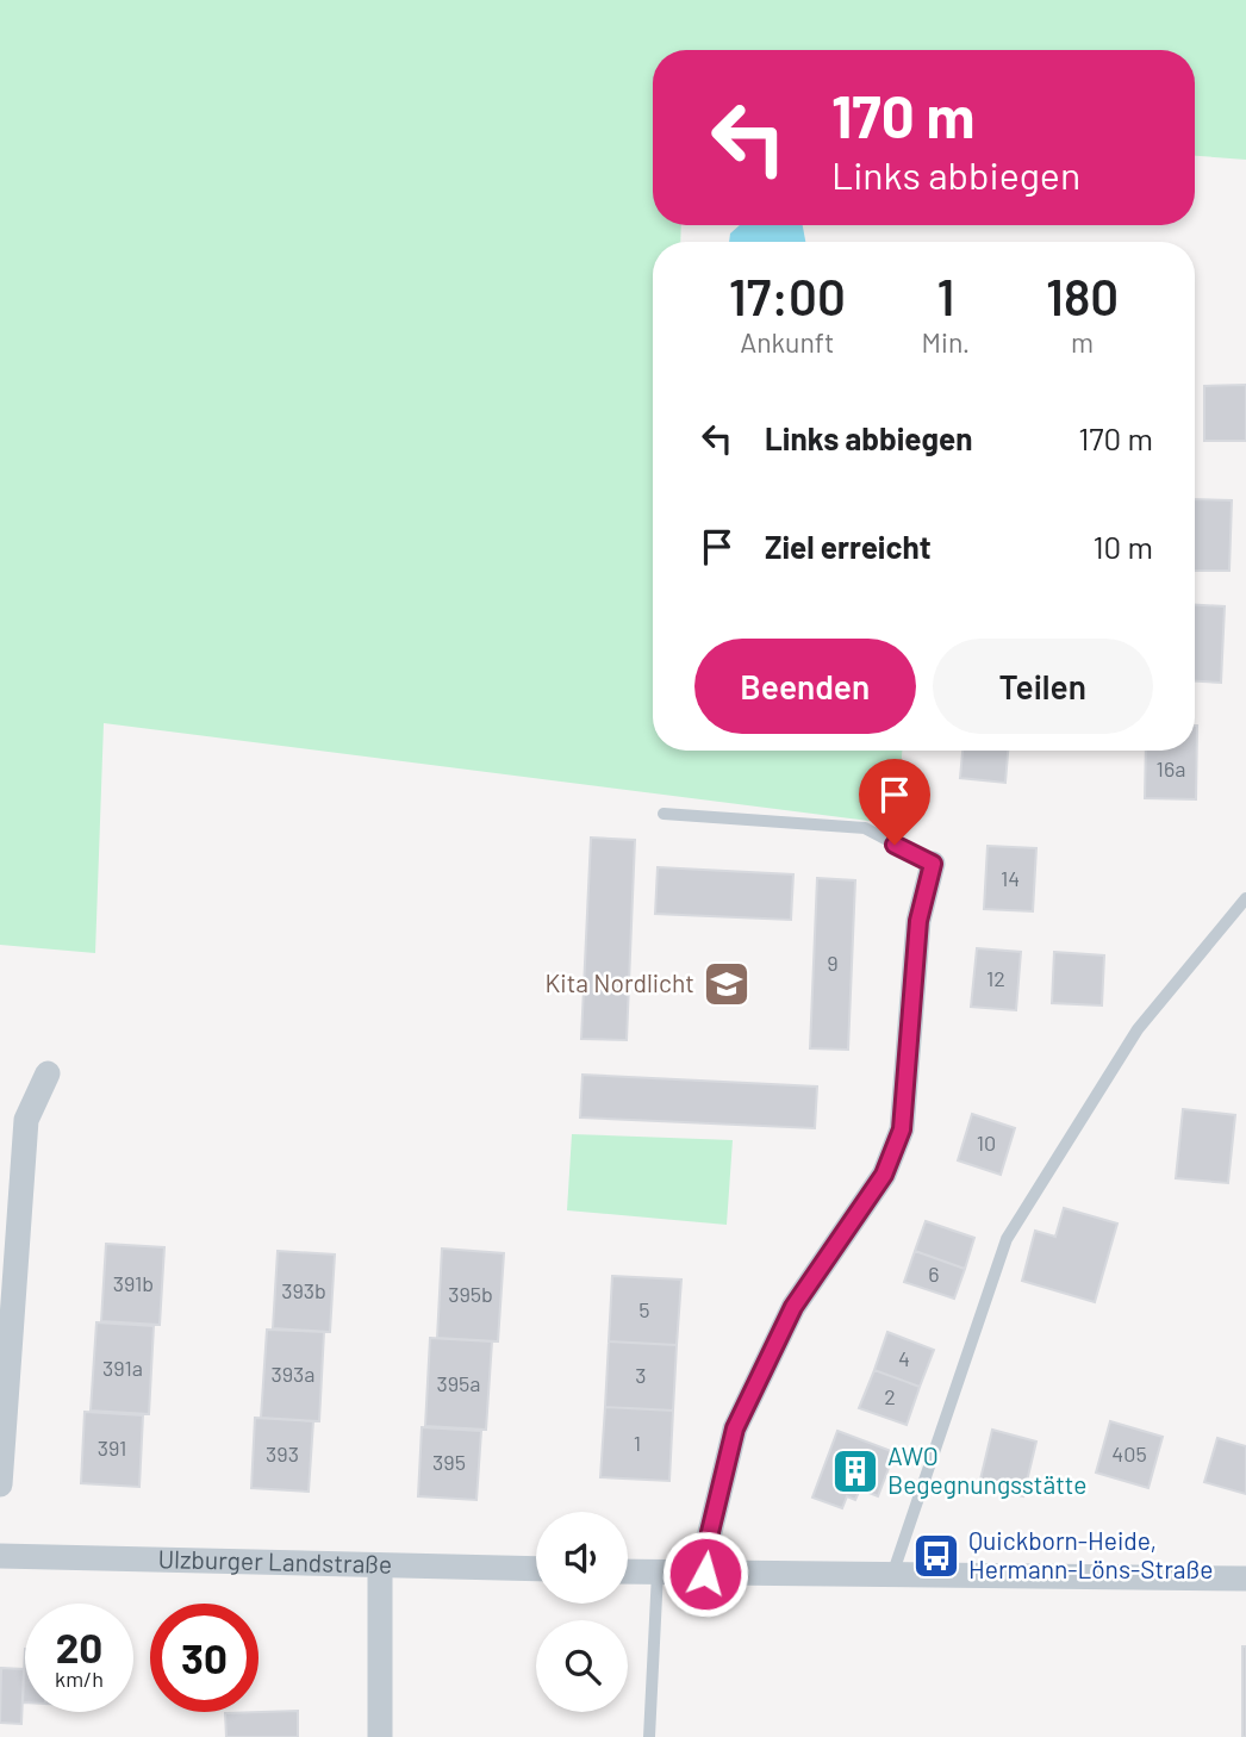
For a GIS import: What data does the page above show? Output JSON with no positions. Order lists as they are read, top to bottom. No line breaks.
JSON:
{"streets":{"street":["Ulzburger Landstraße"]},"places":{"school or university":["Kita Nordlicht"],"building":["AWO Begegnungsstätte"],"bus stop":["Quickborn-Heide, Hermann-Löns-Straße"]},"house_numbers":["16a","14","9","12","10","6","391b","393b","395b","5","4","391a","393a","3","395a","2","1","391","393","405","395"],"page":{"turn":["170 m","Links abbiegen"],"eta":["17:00","Ankunft","1","Min.","180","m"],"list":[{"name":"Links abbiegen","value":"170 m"},{"name":"Ziel erreicht","value":"10 m"}],"buttons":["Beenden","Teilen"],"speed":"20 km/h","limit":"30"}}
